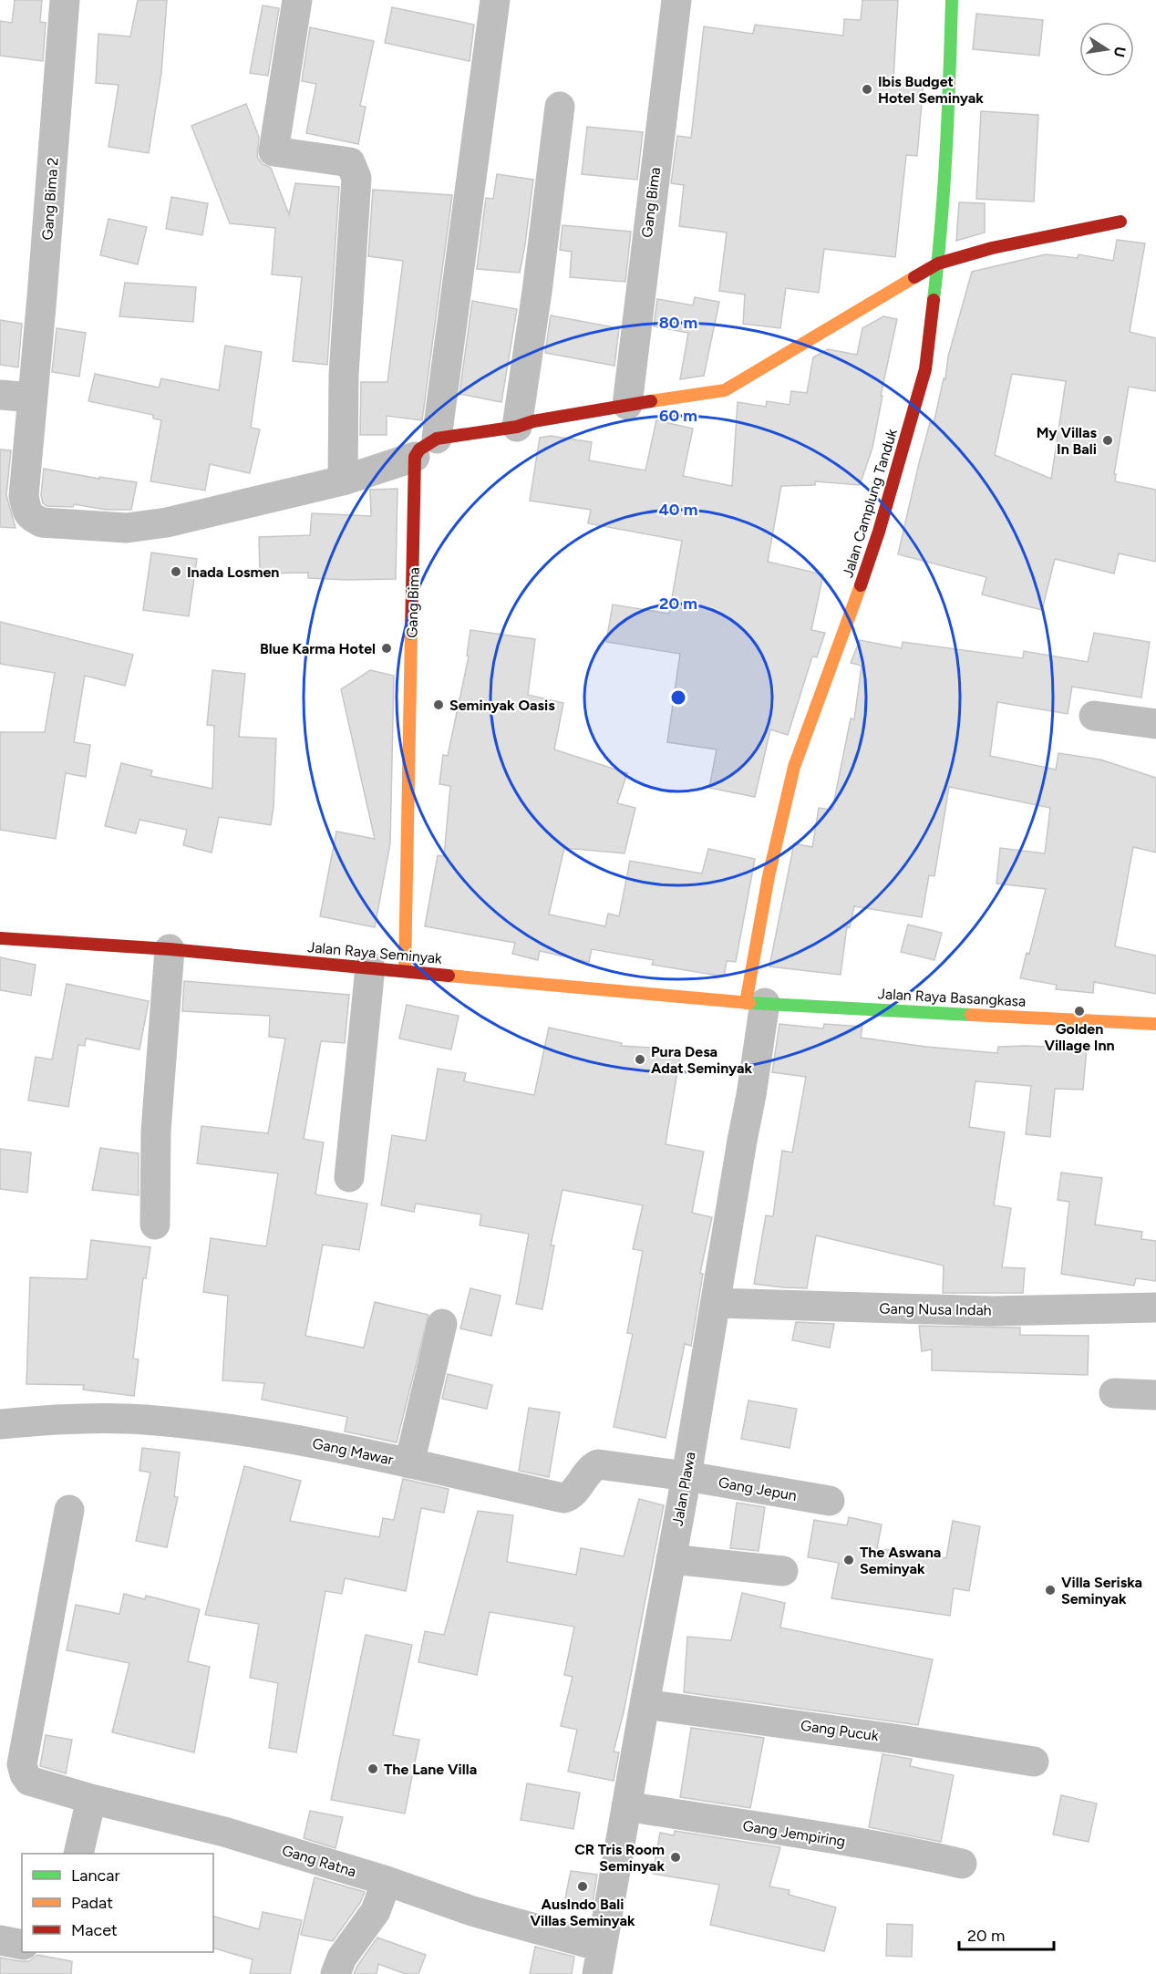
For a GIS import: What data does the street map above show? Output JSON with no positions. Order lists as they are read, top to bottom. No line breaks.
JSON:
{"streets":{"street":["Gang Bima 2","Gang Bima","Jalan Camplung Tanduk","Jalan Raya Seminyak","Jalan Raya Basangkasa","Gang Nusa Indah","Gang Mawar","Jalan Plawa","Gang Jepun","Gang Pucuk","Gang Jempiring","Gang Ratna"]},"crossings":[["Gang Bima 2","Gang Bima"],["Gang Bima","Jalan Raya Seminyak"],["Jalan Camplung Tanduk","Jalan Raya Seminyak"],["Jalan Camplung Tanduk","Jalan Raya Basangkasa"],["Jalan Camplung Tanduk","Jalan Plawa"],["Jalan Raya Seminyak","Jalan Raya Basangkasa"],["Jalan Raya Seminyak","Jalan Plawa"],["Jalan Raya Basangkasa","Jalan Plawa"],["Gang Nusa Indah","Jalan Plawa"],["Gang Mawar","Jalan Plawa"],["Gang Mawar","Gang Jepun"],["Jalan Plawa","Gang Jepun"],["Jalan Plawa","Gang Pucuk"],["Jalan Plawa","Gang Jempiring"],["Jalan Plawa","Gang Ratna"]],"places":["Ibis Budget Hotel Seminyak","My Villas In Bali","Inada Losmen","Blue Karma Hotel","Seminyak Oasis","Golden Village Inn","Pura Desa Adat Seminyak","The Aswana Seminyak","Villa Seriska Seminyak","The Lane Villa","CR Tris Room Seminyak","AusIndo Bali Villas Seminyak"],"legend":["Lancar","Padat","Macet"],"scale_bar":"20 m","north":"right","rings":["80 m","60 m","40 m","20 m"]}
